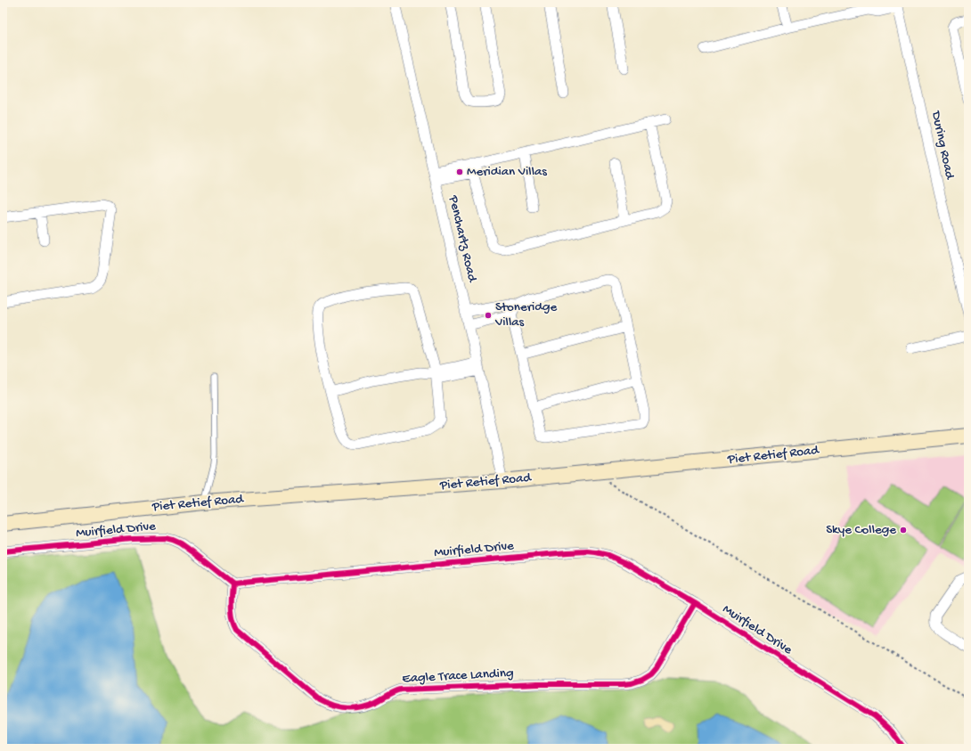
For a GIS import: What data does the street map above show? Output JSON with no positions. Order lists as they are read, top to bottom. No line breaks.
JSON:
{"streets":{"street":["During Road","Penchartz Road","Piet Retief Road","Muirfield Drive","Eagle Trace Landing"]},"crossings":[["Penchartz Road","Piet Retief Road"],["Muirfield Drive","Eagle Trace Landing"]],"places":["Meridian Villas","Stoneridge Villas","Skye College"]}
